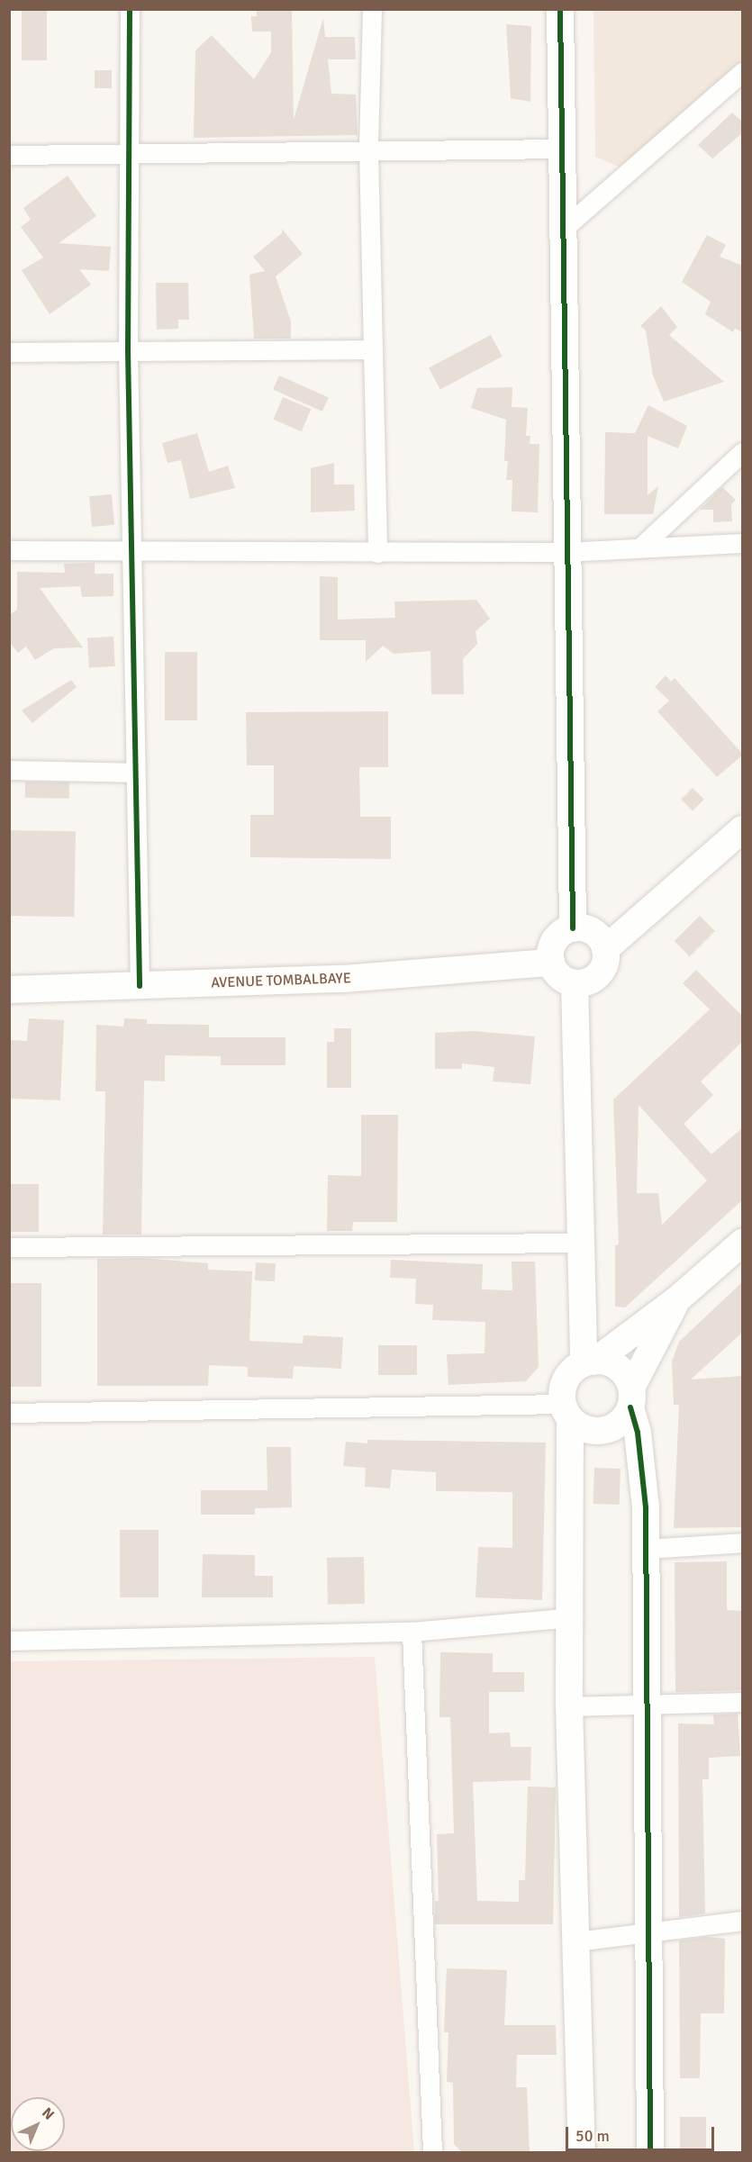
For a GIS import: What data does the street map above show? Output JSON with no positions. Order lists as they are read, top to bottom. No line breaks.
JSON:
{"streets":{"street":["AVENUE TOMBALBAYE"]},"scale_bar":"50 m","north":"top right"}
